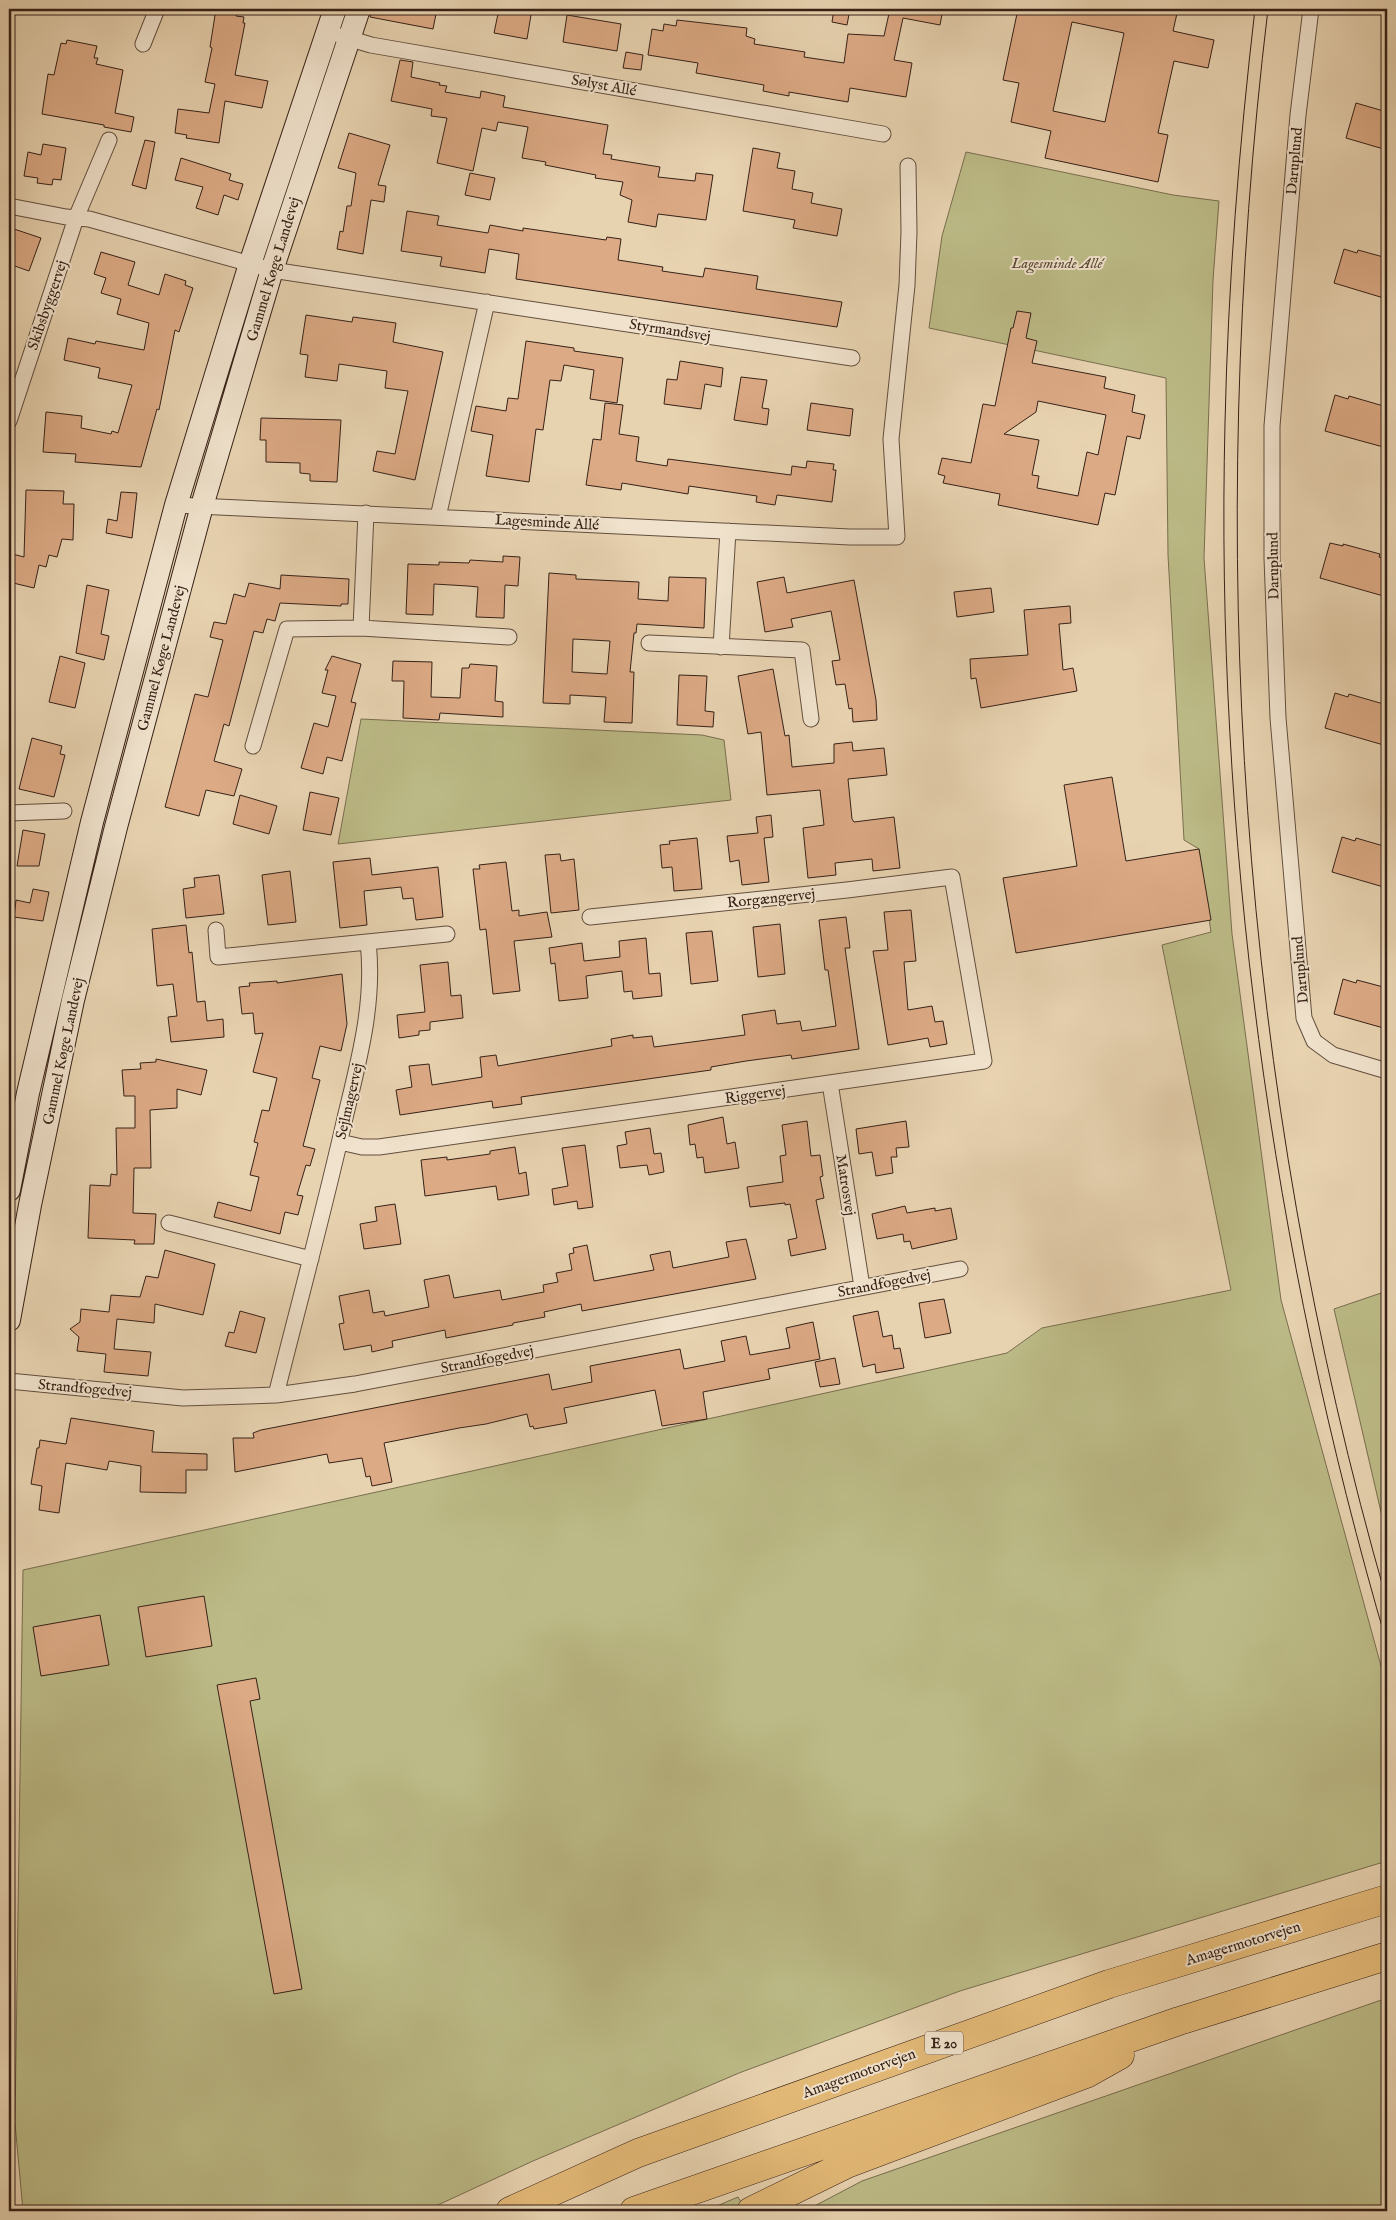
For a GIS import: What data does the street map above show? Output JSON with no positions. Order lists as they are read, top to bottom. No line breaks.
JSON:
{"streets":{"highway":["Amagermotorvejen","E 20"],"main road":["Gammel Køge Landevej"],"street":["Sølyst Allé","Daruplund","Skibsbyggervej","Styrmandsvej","Lagesminde Allé","Rorgængervej","Riggervej","Sejlmagervej","Matrosvej","Strandfogedvej"]},"crossings":[["Sølyst Allé","Gammel Køge Landevej"],["Gammel Køge Landevej","Styrmandsvej"],["Gammel Køge Landevej","Lagesminde Allé"],["Rorgængervej","Riggervej"],["Riggervej","Sejlmagervej"],["Riggervej","Matrosvej"],["Sejlmagervej","Strandfogedvej"],["Matrosvej","Strandfogedvej"]],"parks":["Lagesminde Allé"]}
